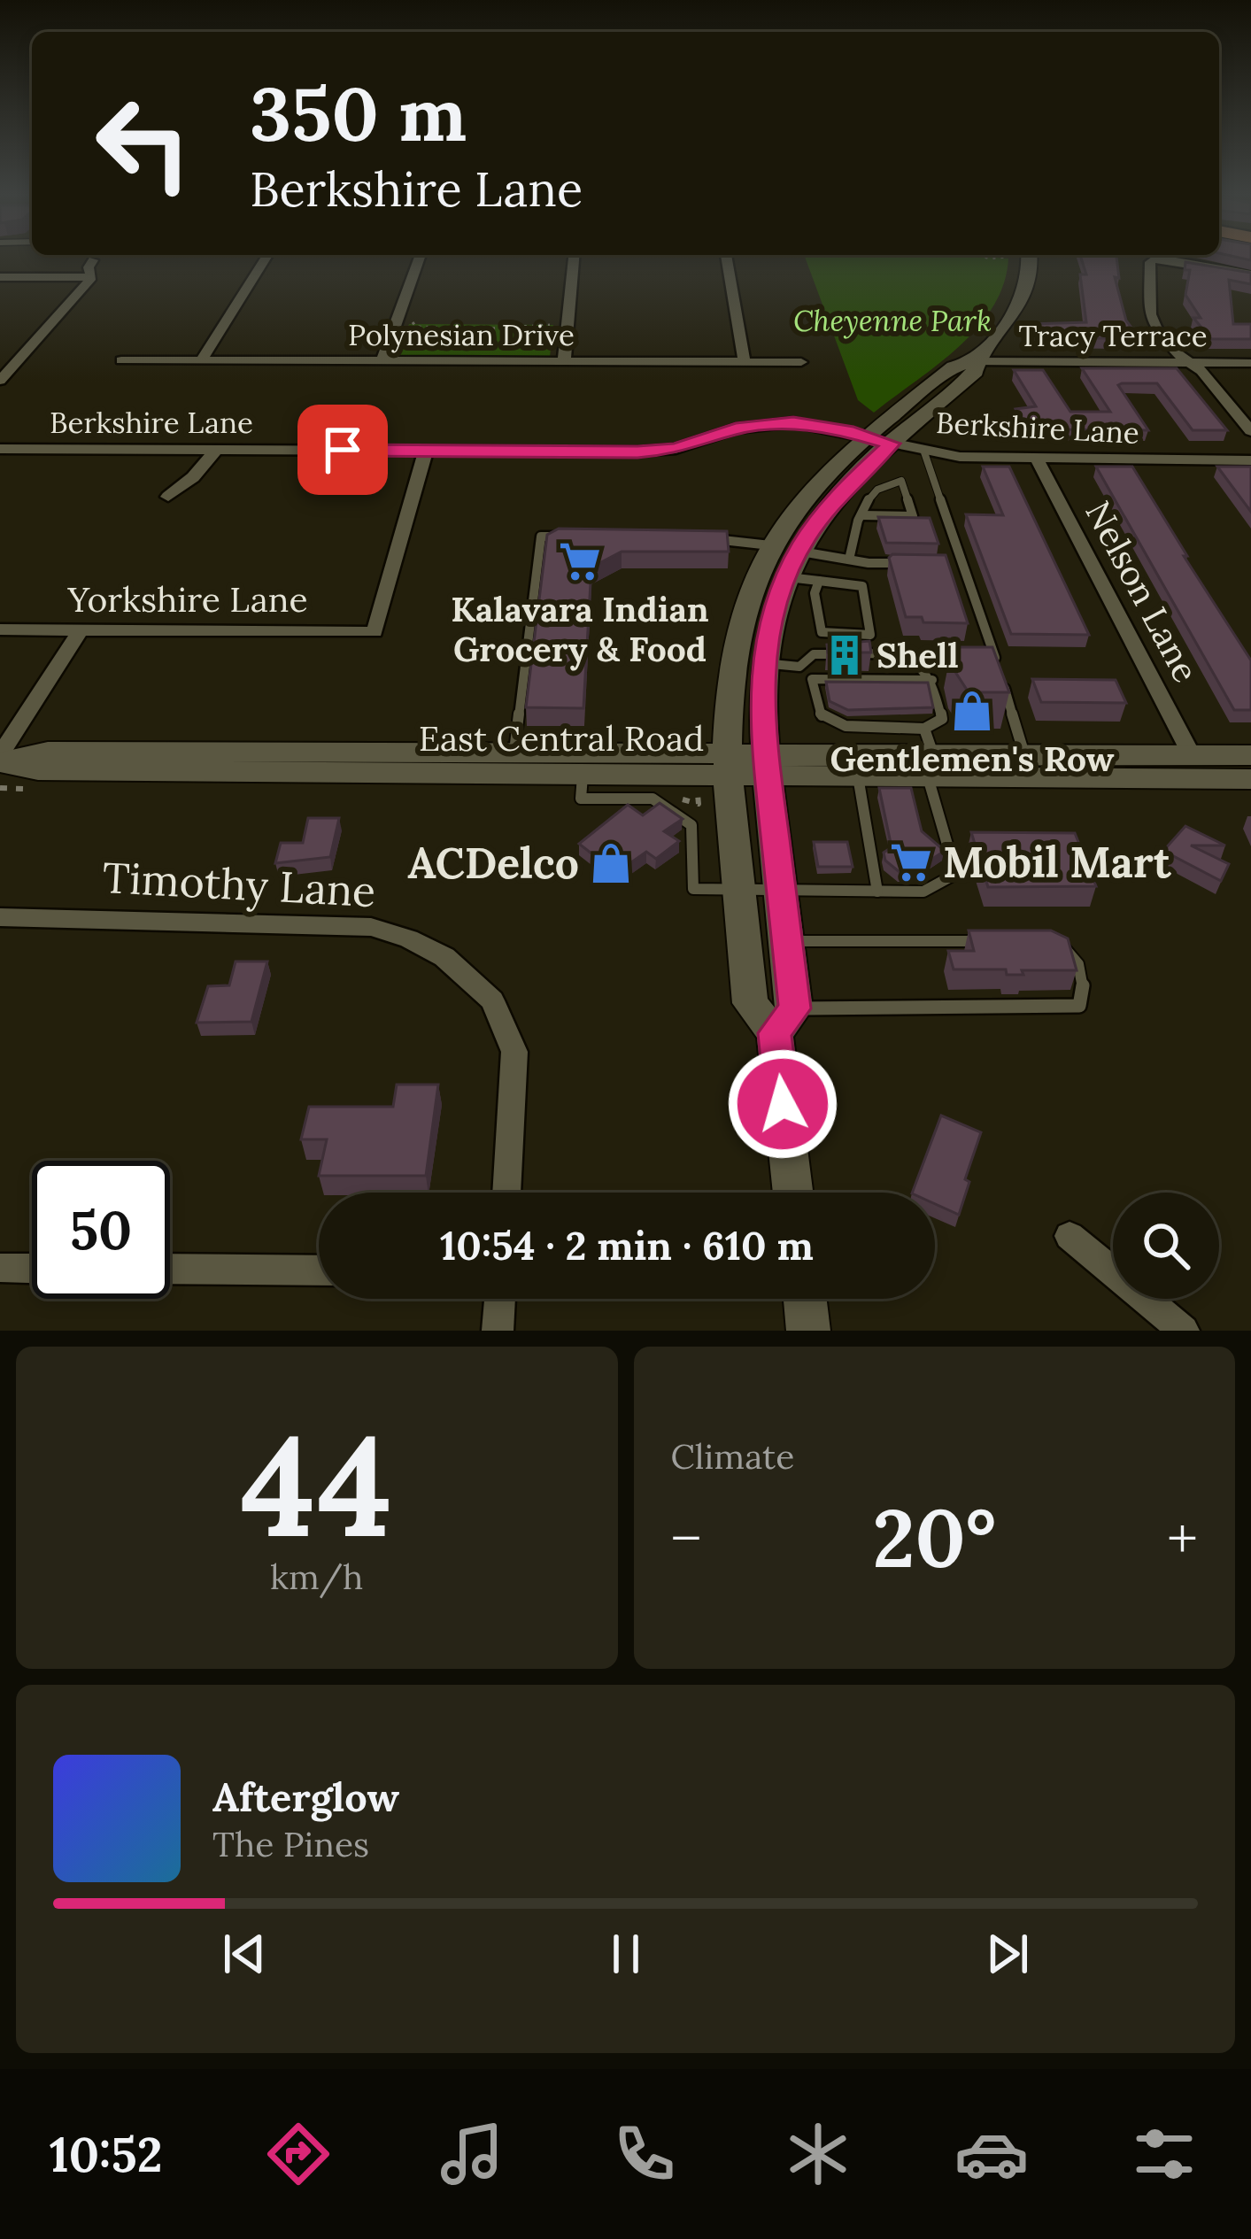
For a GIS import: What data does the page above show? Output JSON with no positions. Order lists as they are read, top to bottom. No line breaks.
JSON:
{"streets":{"main road":["East Central Road"],"street":["Polynesian Drive","Tracy Terrace","Berkshire Lane","Nelson Lane","Yorkshire Lane","Timothy Lane"]},"crossings":[["Berkshire Lane","Nelson Lane"],["Berkshire Lane","Yorkshire Lane"],["Nelson Lane","East Central Road"]],"parks":["Cheyenne Park"],"places":{"supermarket":["Kalavara Indian Grocery & Food","Mobil Mart"],"building":["Shell"],"shop":["Gentlemen's Row","ACDelco"]},"page":{"turn":["350 m","Berkshire Lane"],"limit":"50","trip":"10:54 · 2 min · 610 m","tile":[["44","km/h"],"Climate"],"heat":["−","20°","+"],"song":["Afterglow","The Pines"],"tabs":"10:52"}}
